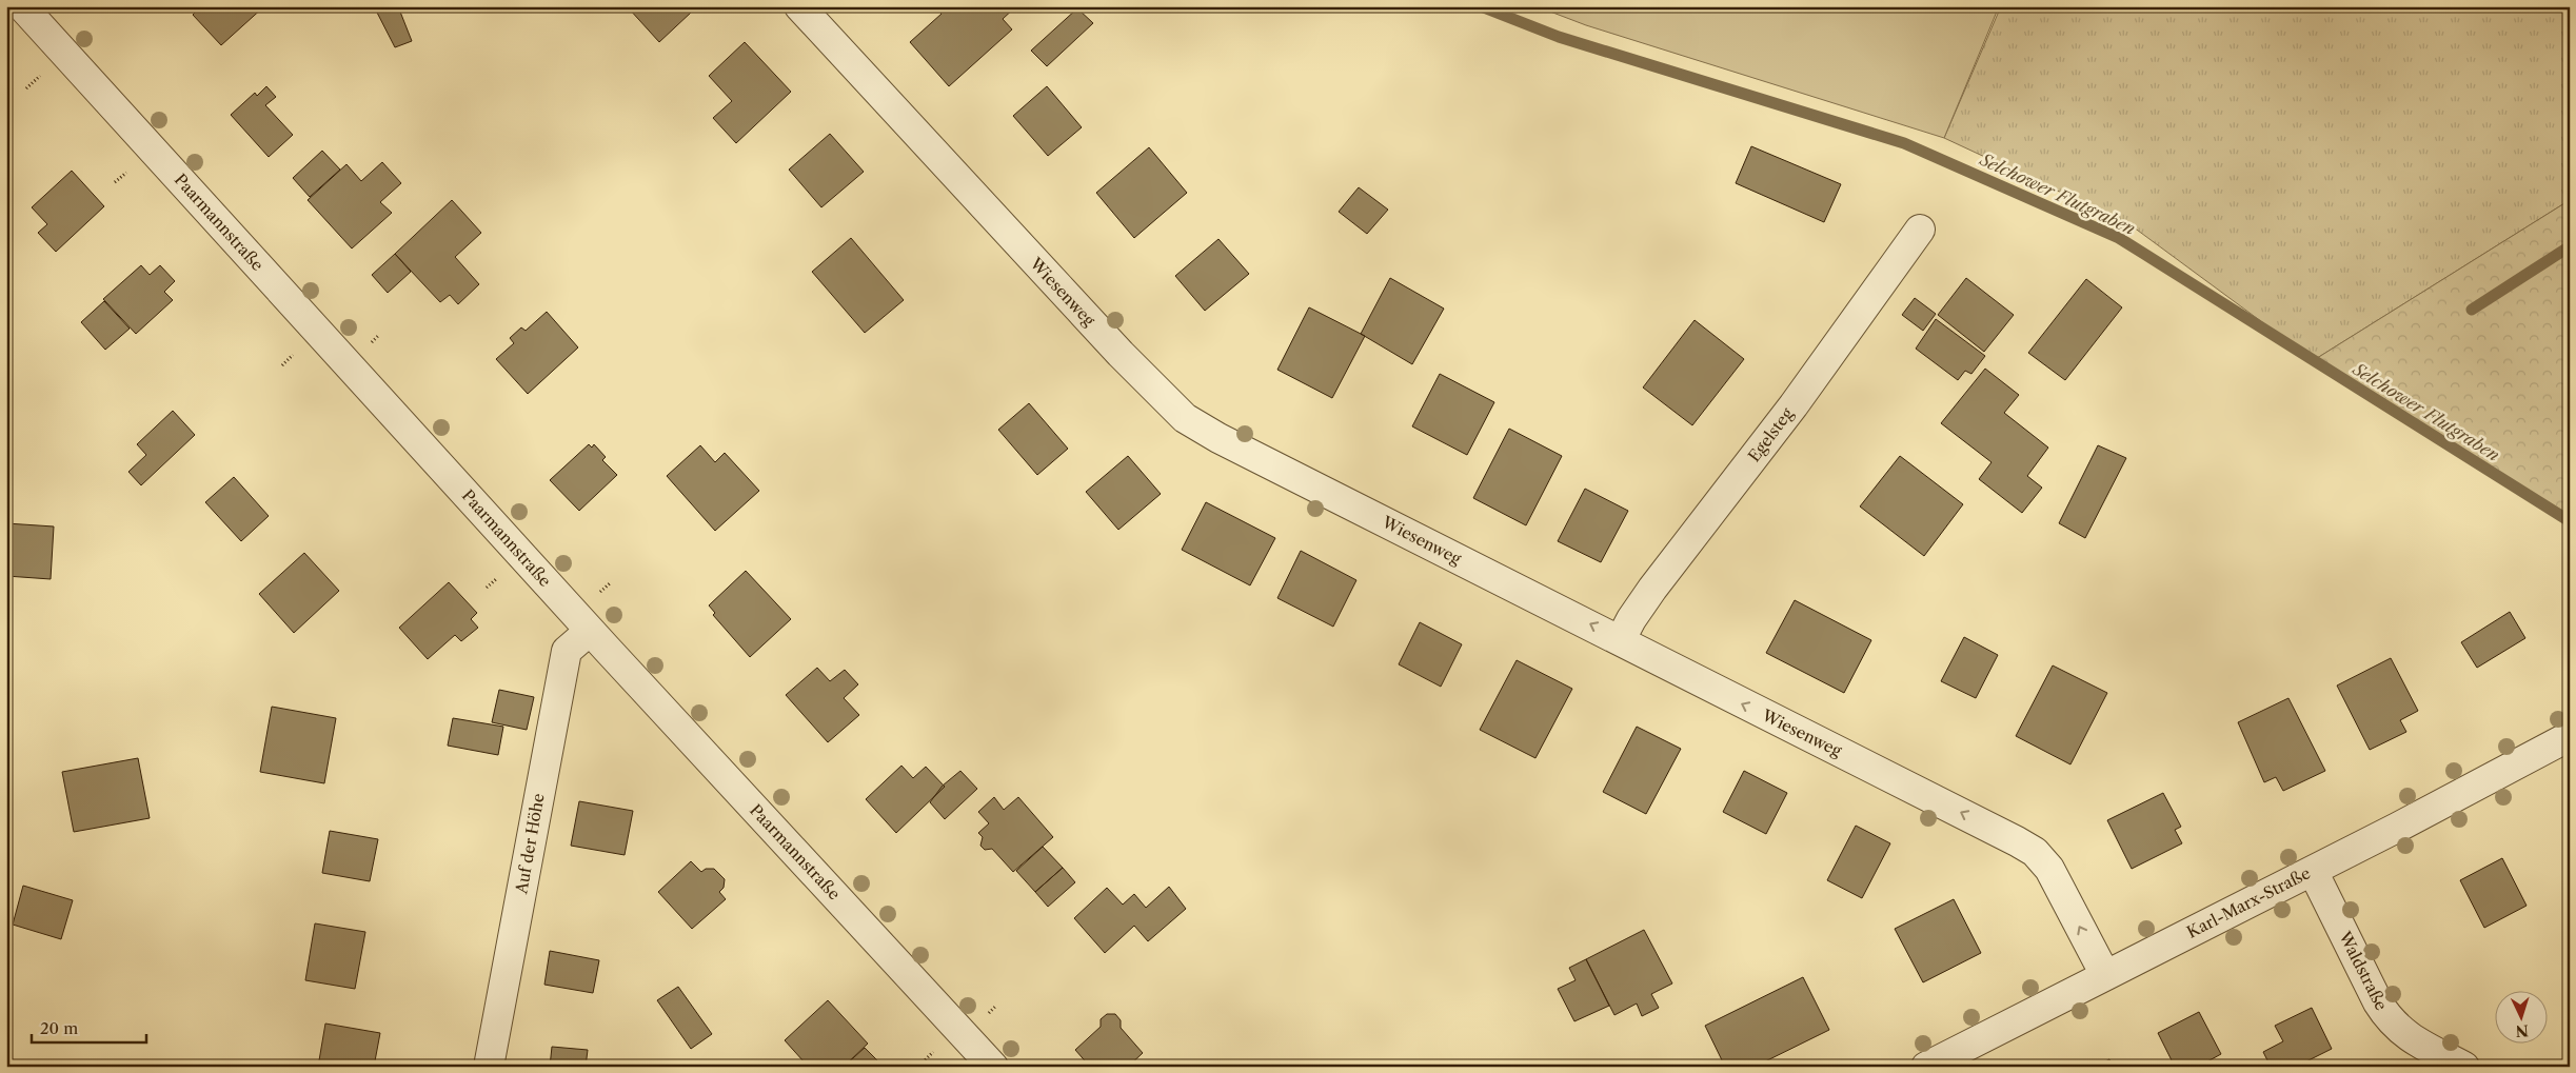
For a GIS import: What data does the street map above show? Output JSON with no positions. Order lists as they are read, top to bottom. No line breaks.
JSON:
{"streets":{"street":["Paarmannstraße","Wiesenweg","Egelsteg","Auf der Höhe","Karl-Marx-Straße","Waldstraße"]},"crossings":[["Paarmannstraße","Auf der Höhe"],["Wiesenweg","Egelsteg"],["Wiesenweg","Karl-Marx-Straße"],["Karl-Marx-Straße","Waldstraße"]],"one_way":["Wiesenweg"],"water":["Selchower Flutgraben"],"scale_bar":"20 m","north":"bottom"}
